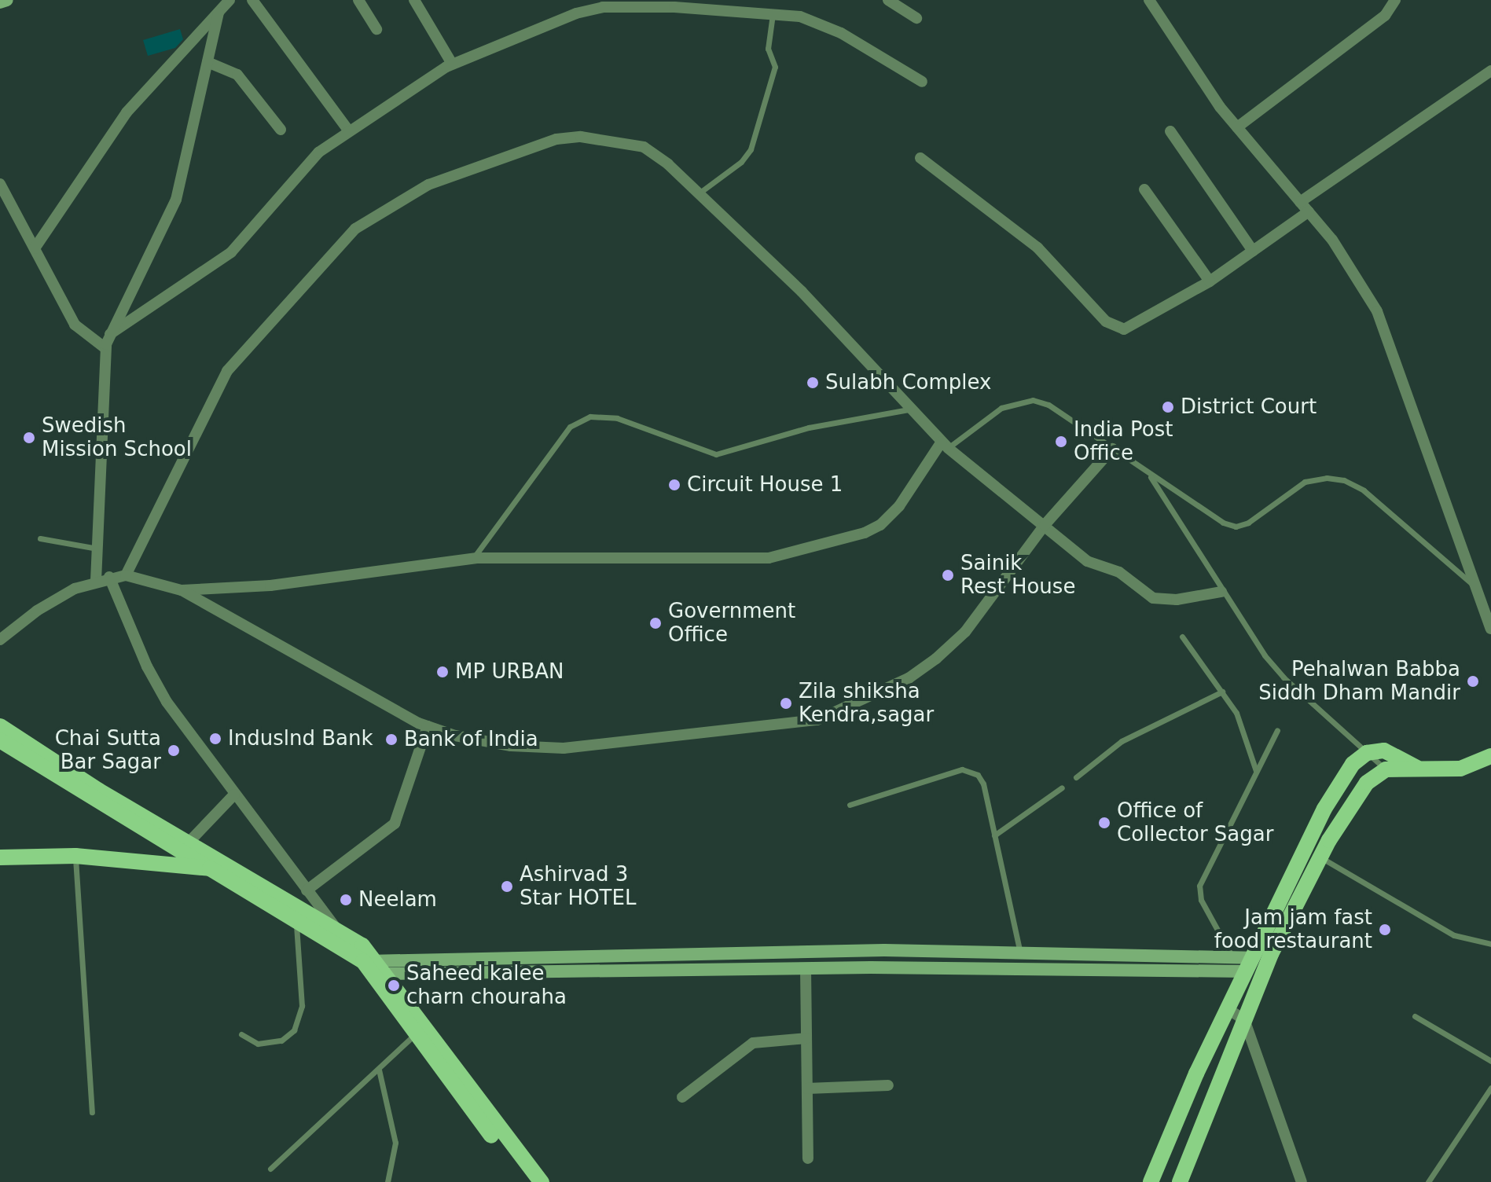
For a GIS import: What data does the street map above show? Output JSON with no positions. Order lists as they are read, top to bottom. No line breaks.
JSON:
{"places":["Sulabh Complex","District Court","Swedish Mission School","India Post Office","Circuit House 1","Sainik Rest House","Government Office","MP URBAN","Pehalwan Babba Siddh Dham Mandir","Zila shiksha Kendra,sagar","Induslnd Bank","Bank of India","Chai Sutta Bar Sagar","Office of Collector Sagar","Ashirvad 3 Star HOTEL","Neelam","Jam jam fast food restaurant","Saheed kalee charn chouraha"]}
